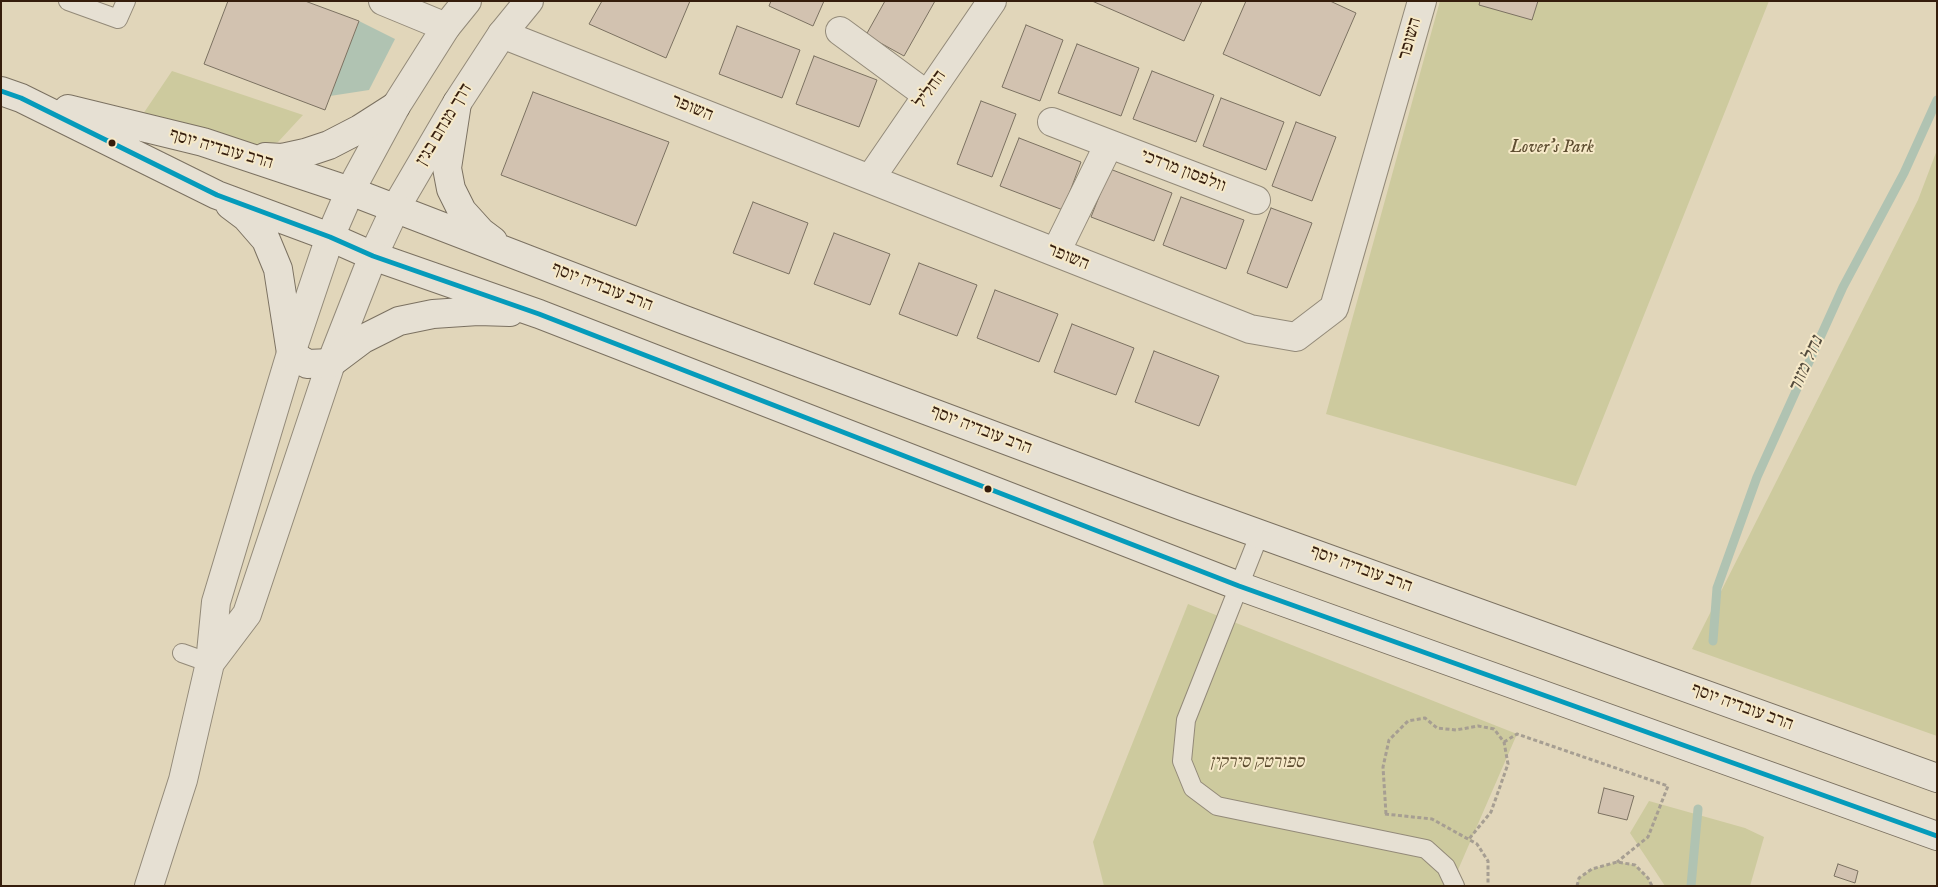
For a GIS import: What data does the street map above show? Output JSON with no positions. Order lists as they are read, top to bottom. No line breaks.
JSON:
{"streets":{"main road":["השופר","החליל","דרך מנחם בגין","הרב עובדיה יוסף","וולפסון מרדכי"]},"crossings":[["השופר","החליל"],["השופר","דרך מנחם בגין"],["דרך מנחם בגין","הרב עובדיה יוסף"]],"water":["נחל מזור"],"parks":["Lover's Park","ספורטק סירקין"]}
